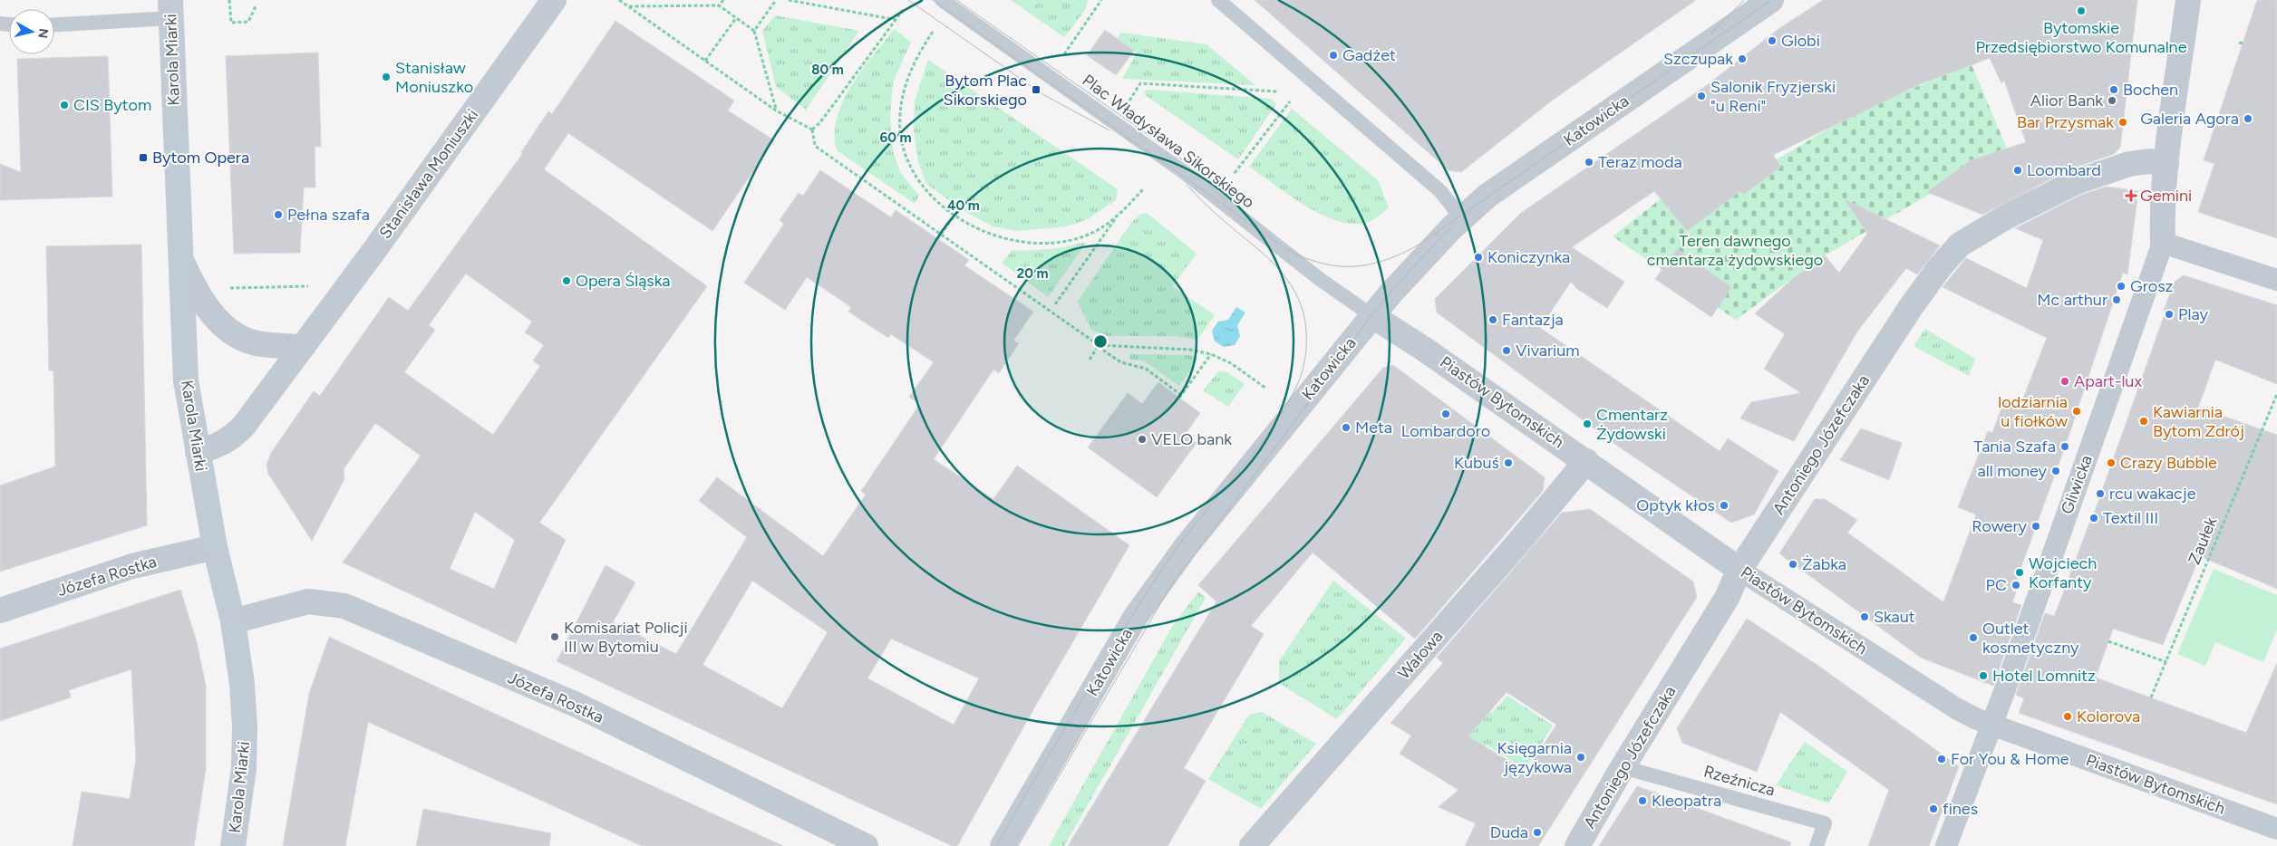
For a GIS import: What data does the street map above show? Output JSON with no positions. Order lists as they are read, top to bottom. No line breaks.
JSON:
{"streets":{"main road":["Karola Miarki"],"street":["Katowicka","Stanisława Moniuszki","Piastów Bytomskich","Antoniego Józefczaka","Gliwicka","Józefa Rostka","Wałowa"],"lane":["Plac Władysława Sikorskiego","Rzeźnicza"],"path":["Zaułek"]},"crossings":[["Karola Miarki","Stanisława Moniuszki"],["Karola Miarki","Józefa Rostka"],["Katowicka","Plac Władysława Sikorskiego"],["Katowicka","Piastów Bytomskich"],["Plac Władysława Sikorskiego","Piastów Bytomskich"],["Piastów Bytomskich","Antoniego Józefczaka"],["Piastów Bytomskich","Gliwicka"],["Piastów Bytomskich","Wałowa"],["Antoniego Józefczaka","Rzeźnicza"]],"parks":["Teren dawnego cmentarza żydowskiego"],"places":{"other":["Bytomskie Przedsiębiorstwo Komunalne","Globi","Gadżet","Szczupak","Stanisław Moniuszko","Bochen","Salonik Fryzjerski \"u Reni\"","Alior Bank","CIS Bytom","Galeria Agora","Bar Przysmak","Teraz moda","Loombard","Pełna szafa","Koniczynka","Opera Śląska","Grosz","Mc arthur","Play","Fantazja","Vivarium","Apart-lux","lodziarnia u fiołków","Lombardoro","Kawiarnia Bytom Zdrój","Cmentarz Żydowski","Meta","VELO bank","Tania Szafa","Kubuś","Crazy Bubble","all money","rcu wakacje","Optyk kłos","Textil III","Rowery","Żabka","Wojciech Korfanty","PC","Skaut","Komisariat Policji III w Bytomiu","Outlet kosmetyczny","Hotel Lomnitz","Kolorova","Księgarnia językowa","For You & Home","Kleopatra","fines","Duda"],"transit":["Bytom Plac Sikorskiego","Bytom Opera"],"health":["Gemini"]},"north":"right","rings":["80 m","60 m","40 m","20 m"]}
